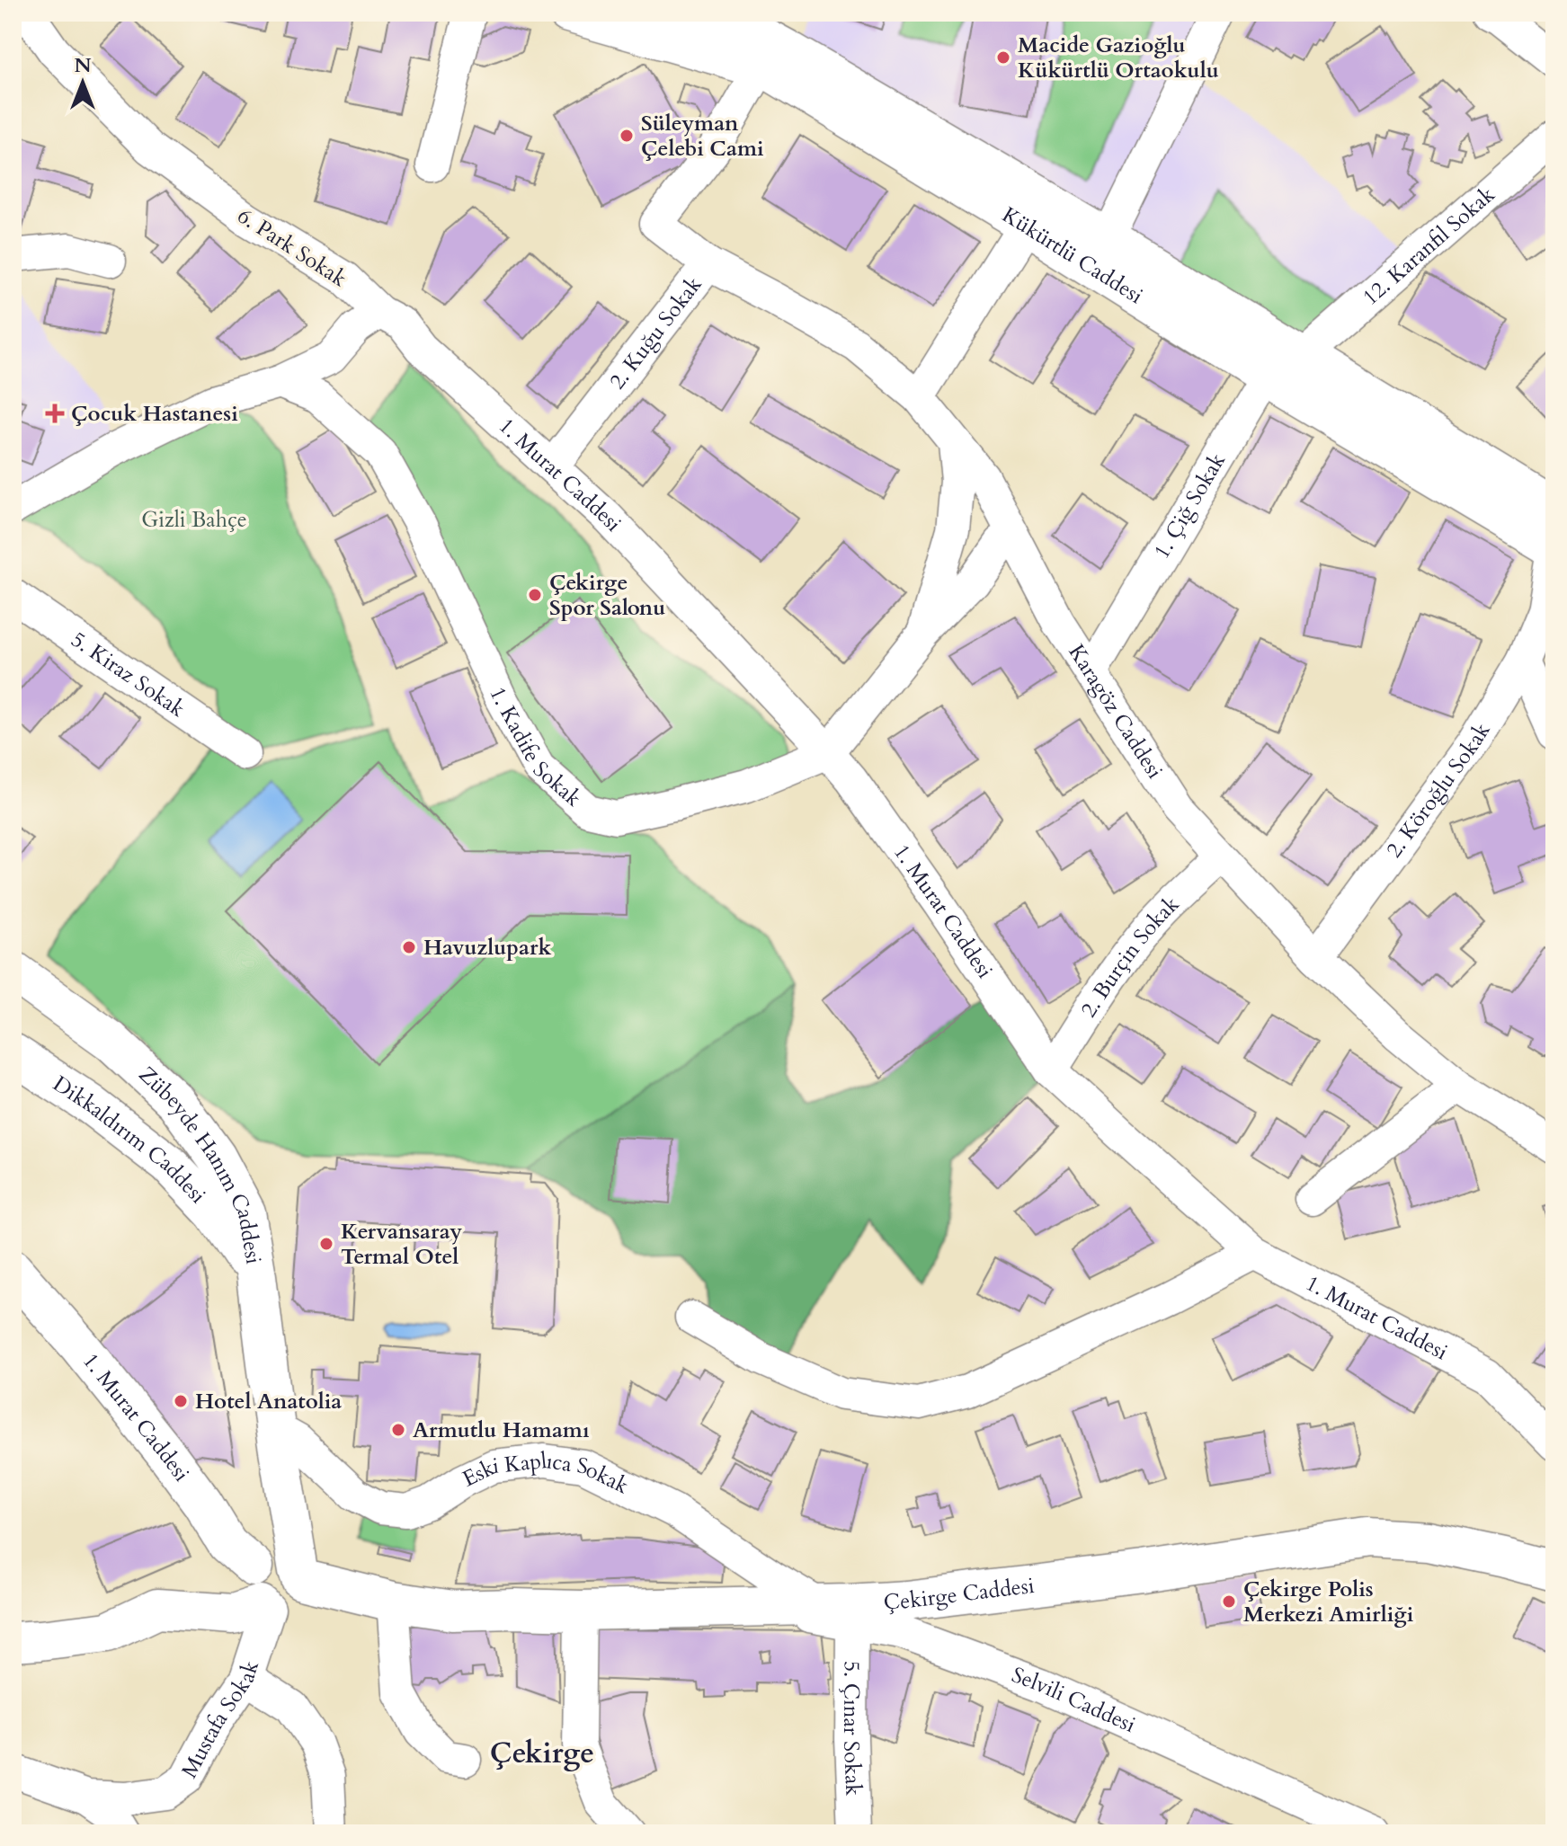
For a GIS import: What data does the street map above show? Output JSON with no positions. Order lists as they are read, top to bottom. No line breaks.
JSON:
{"streets":{"main road":["Kükürtlü Caddesi","1. Murat Caddesi","Dikkaldırım Caddesi","Zübeyde Hanım Caddesi","Çekirge Caddesi"],"street":["12. Karanfil Sokak","6. Park Sokak","2. Kuğu Sokak","1. Çiğ Sokak","5. Kiraz Sokak","Karagöz Caddesi","1. Kadife Sokak","2. Köroğlu Sokak","2. Burçin Sokak","Eski Kaplıca Sokak","Selvili Caddesi","Mustafa Sokak","5. Çınar Sokak"]},"crossings":[["12. Karanfil Sokak","Kükürtlü Caddesi"],["6. Park Sokak","1. Murat Caddesi"],["Kükürtlü Caddesi","2. Kuğu Sokak"],["Kükürtlü Caddesi","1. Çiğ Sokak"],["Kükürtlü Caddesi","2. Köroğlu Sokak"],["2. Kuğu Sokak","1. Murat Caddesi"],["2. Kuğu Sokak","Karagöz Caddesi"],["1. Murat Caddesi","1. Kadife Sokak"],["1. Murat Caddesi","2. Burçin Sokak"],["1. Murat Caddesi","Zübeyde Hanım Caddesi"],["1. Murat Caddesi","Çekirge Caddesi"],["1. Murat Caddesi","Mustafa Sokak"],["1. Çiğ Sokak","Karagöz Caddesi"],["Karagöz Caddesi","2. Köroğlu Sokak"],["Karagöz Caddesi","2. Burçin Sokak"],["Dikkaldırım Caddesi","Zübeyde Hanım Caddesi"],["Zübeyde Hanım Caddesi","Eski Kaplıca Sokak"],["Zübeyde Hanım Caddesi","Çekirge Caddesi"],["Zübeyde Hanım Caddesi","Mustafa Sokak"],["Eski Kaplıca Sokak","Çekirge Caddesi"],["Eski Kaplıca Sokak","Selvili Caddesi"],["Eski Kaplıca Sokak","5. Çınar Sokak"],["Çekirge Caddesi","Selvili Caddesi"],["Çekirge Caddesi","Mustafa Sokak"],["Çekirge Caddesi","5. Çınar Sokak"],["Selvili Caddesi","5. Çınar Sokak"]],"districts":["Çekirge"],"parks":["Gizli Bahçe"],"places":{"other":["Macide Gazioğlu Kükürtlü Ortaokulu","Süleyman Çelebi Cami","Çekirge Spor Salonu","Havuzlupark","Kervansaray Termal Otel","Hotel Anatolia","Armutlu Hamamı","Çekirge Polis Merkezi Amirliği"],"health":["Çocuk Hastanesi"]},"north":"top"}
